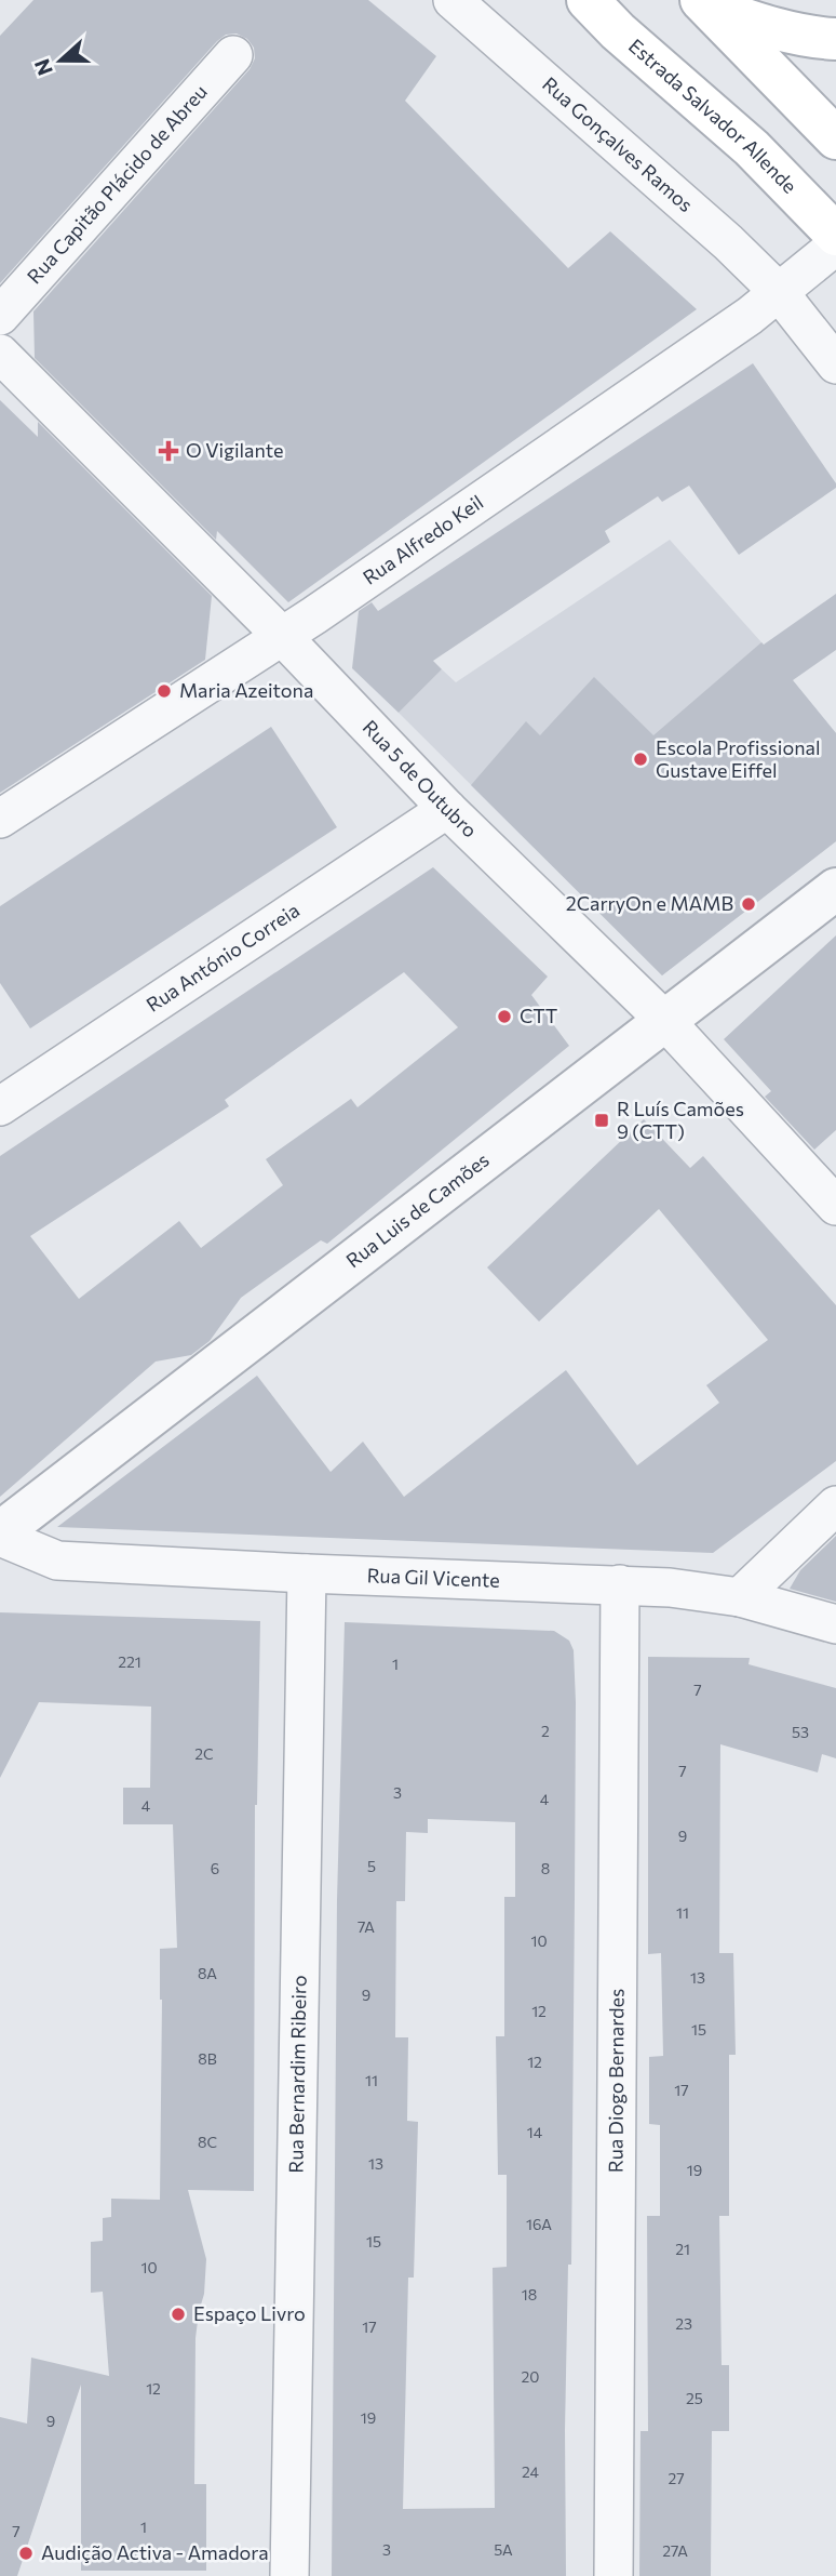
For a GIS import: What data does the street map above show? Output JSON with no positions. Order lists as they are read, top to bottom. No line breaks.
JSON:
{"streets":{"main road":["Estrada Salvador Allende"],"street":["Rua Gonçalves Ramos","Rua Capitão Plácido de Abreu","Rua Alfredo Keil","Rua 5 de Outubro","Rua António Correia","Rua Luis de Camões","Rua Gil Vicente","Rua Bernardim Ribeiro","Rua Diogo Bernardes"]},"crossings":[["Rua Gonçalves Ramos","Rua Alfredo Keil"],["Rua Alfredo Keil","Rua 5 de Outubro"],["Rua 5 de Outubro","Rua António Correia"],["Rua 5 de Outubro","Rua Luis de Camões"],["Rua Luis de Camões","Rua Gil Vicente"],["Rua Gil Vicente","Rua Bernardim Ribeiro"],["Rua Gil Vicente","Rua Diogo Bernardes"]],"places":{"health":["O Vigilante"],"other":["Maria Azeitona","Escola Profissional Gustave Eiffel","2CarryOn e MAMB","CTT","Espaço Livro","Audição Activa - Amadora"],"transit":["R Luís Camões 9 (CTT)"]},"house_numbers":["221","1","7","2","53","2C","7","3","4","4","9","5","6","8","11","7A","10","8A","13","9","12","15","8B","12","11","17","14","8C","13","19","16A","15","21","10","18","23","17","20","12","25","19","9","24","27","1","7","3","5A","27A"],"north":"left"}
